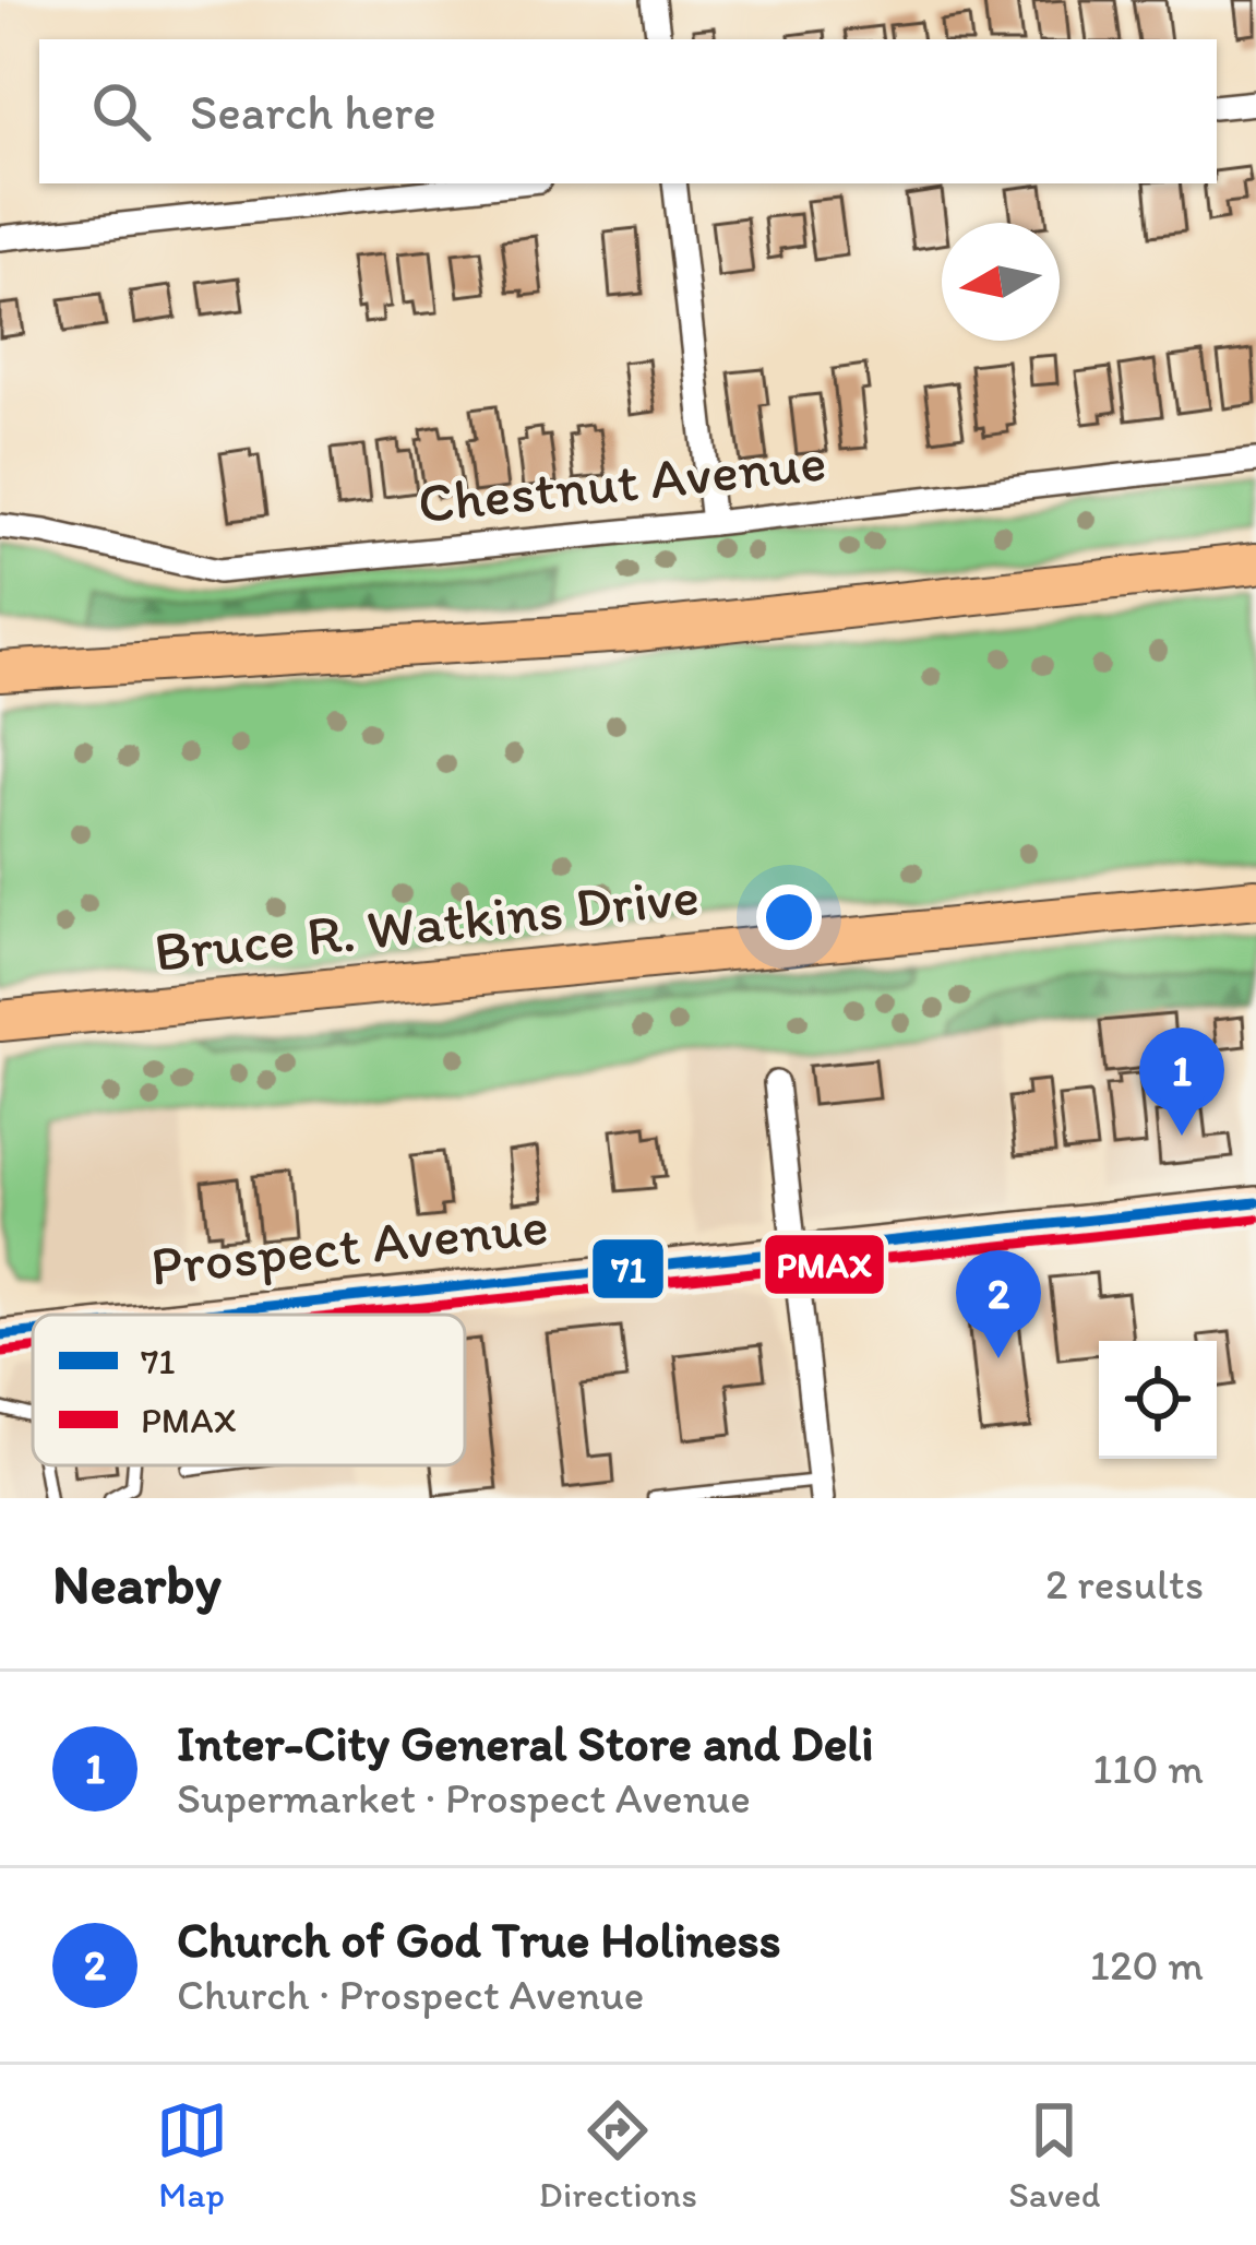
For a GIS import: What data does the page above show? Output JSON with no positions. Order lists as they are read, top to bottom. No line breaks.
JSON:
{"streets":{"highway":["Bruce R. Watkins Drive"],"main road":["Prospect Avenue"],"street":["Chestnut Avenue"]},"lines":["transit line 71","transit line PMAX"],"legend":["71","PMAX"],"north":"left","page":{"search":"Search here","pins":["1","2"],"heading":["Nearby","2 results"],"list":[{"mark":"1","name":"Inter-City General Store and Deli","note":"Supermarket · Prospect Avenue","value":"110 m"},{"mark":"2","name":"Church of God True Holiness","note":"Church · Prospect Avenue","value":"120 m"}],"nav":["Map","Directions","Saved"]}}
